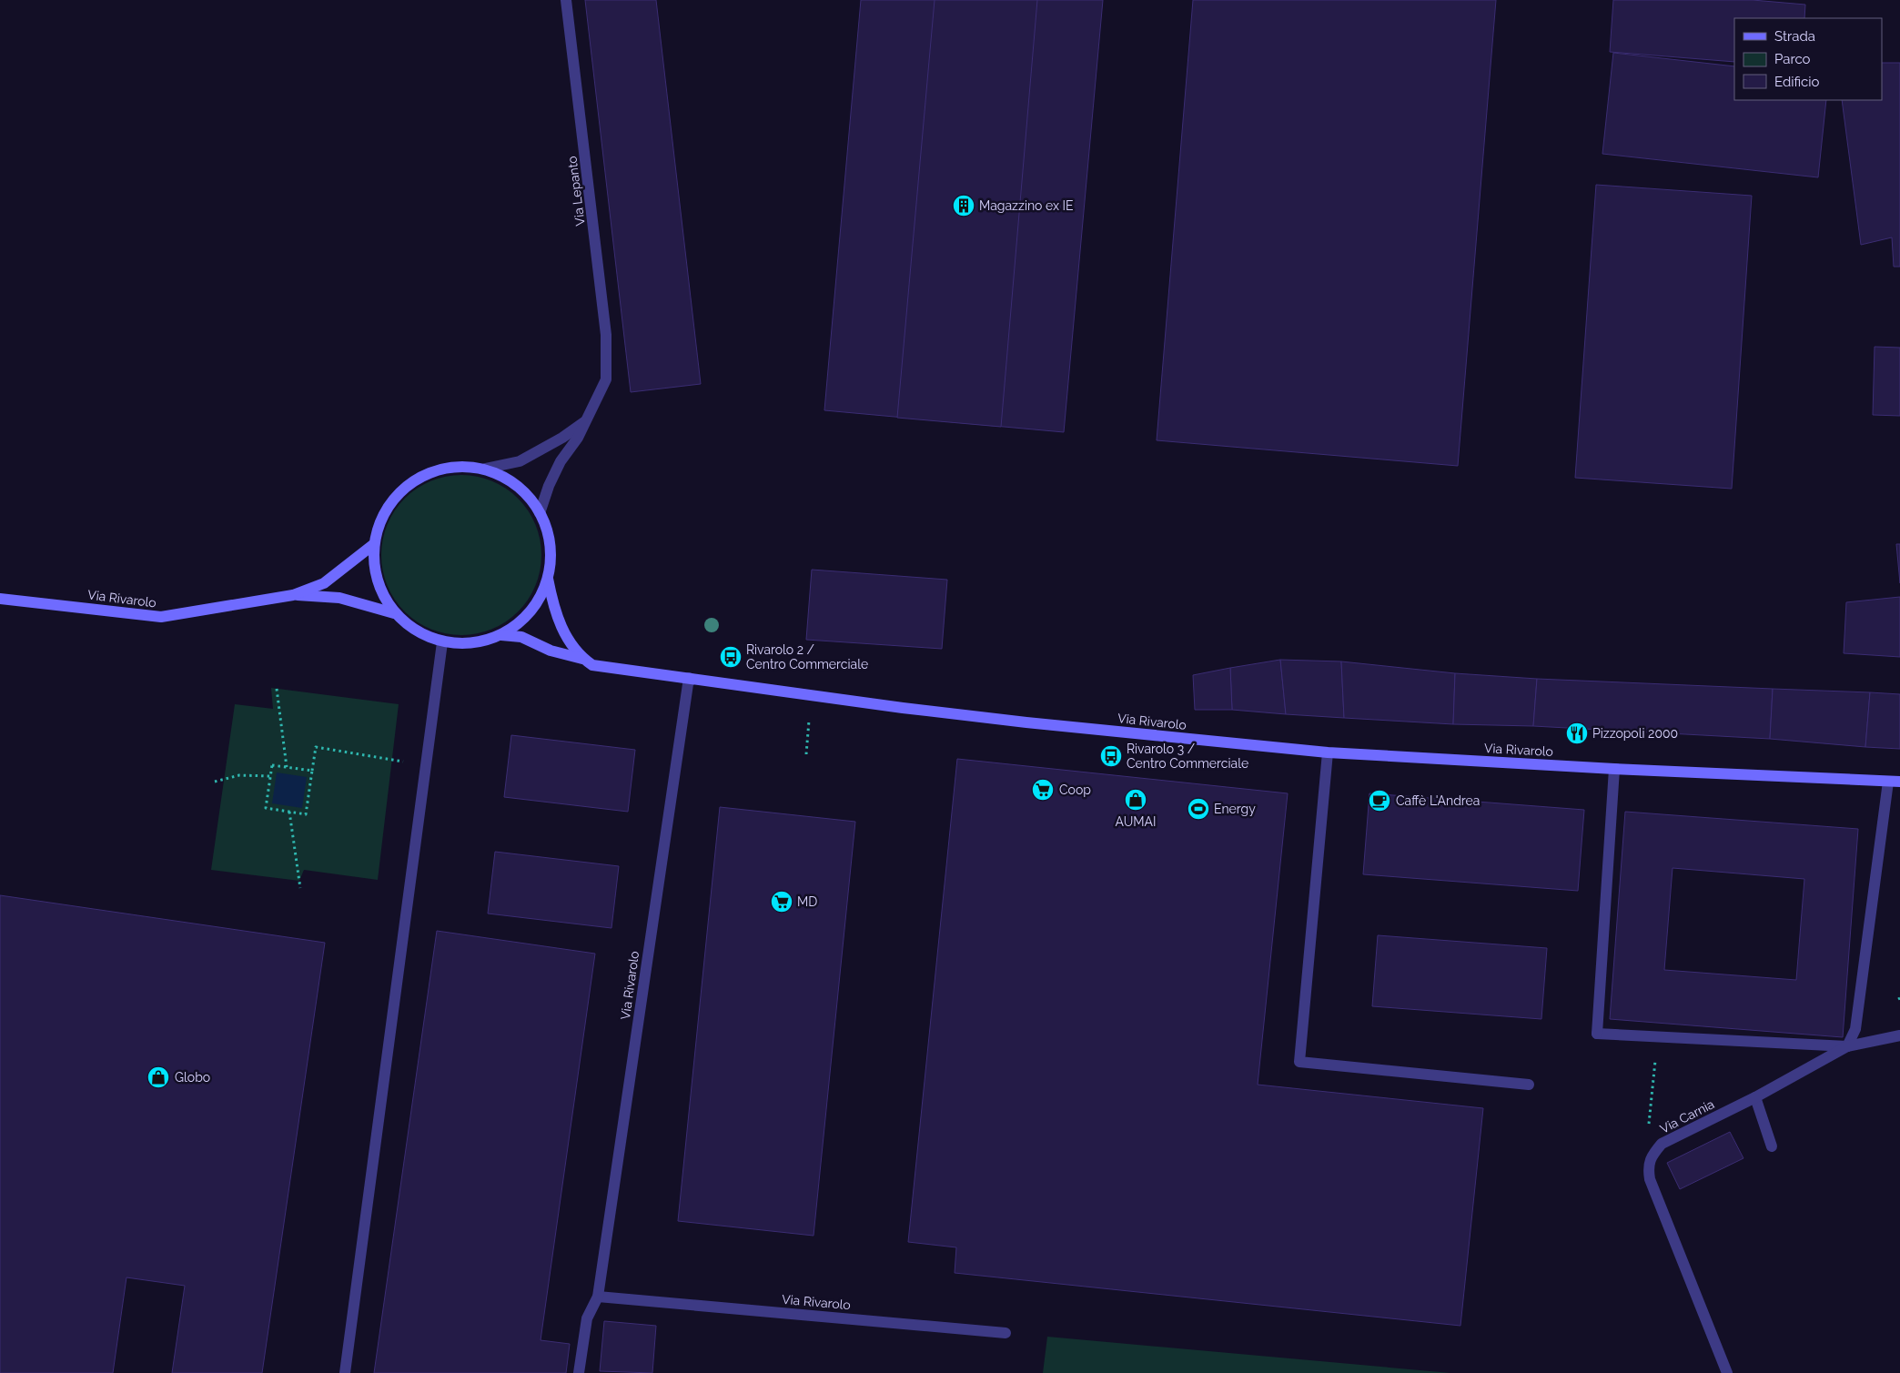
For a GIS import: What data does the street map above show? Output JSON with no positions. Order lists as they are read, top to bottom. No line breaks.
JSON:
{"streets":{"main road":["Via Rivarolo"],"street":["Via Lepanto","Via Carnia"]},"places":{"building":["Magazzino ex IE"],"bus stop":["Rivarolo 2 / Centro Commerciale","Rivarolo 3 / Centro Commerciale"],"restaurant":["Pizzopoli 2000"],"supermarket":["Coop","MD"],"shop":["AUMAI","Globo"],"cafe":["Caffè L'Andrea"],"sports":["Energy"]},"legend":["Strada","Parco","Edificio"]}
